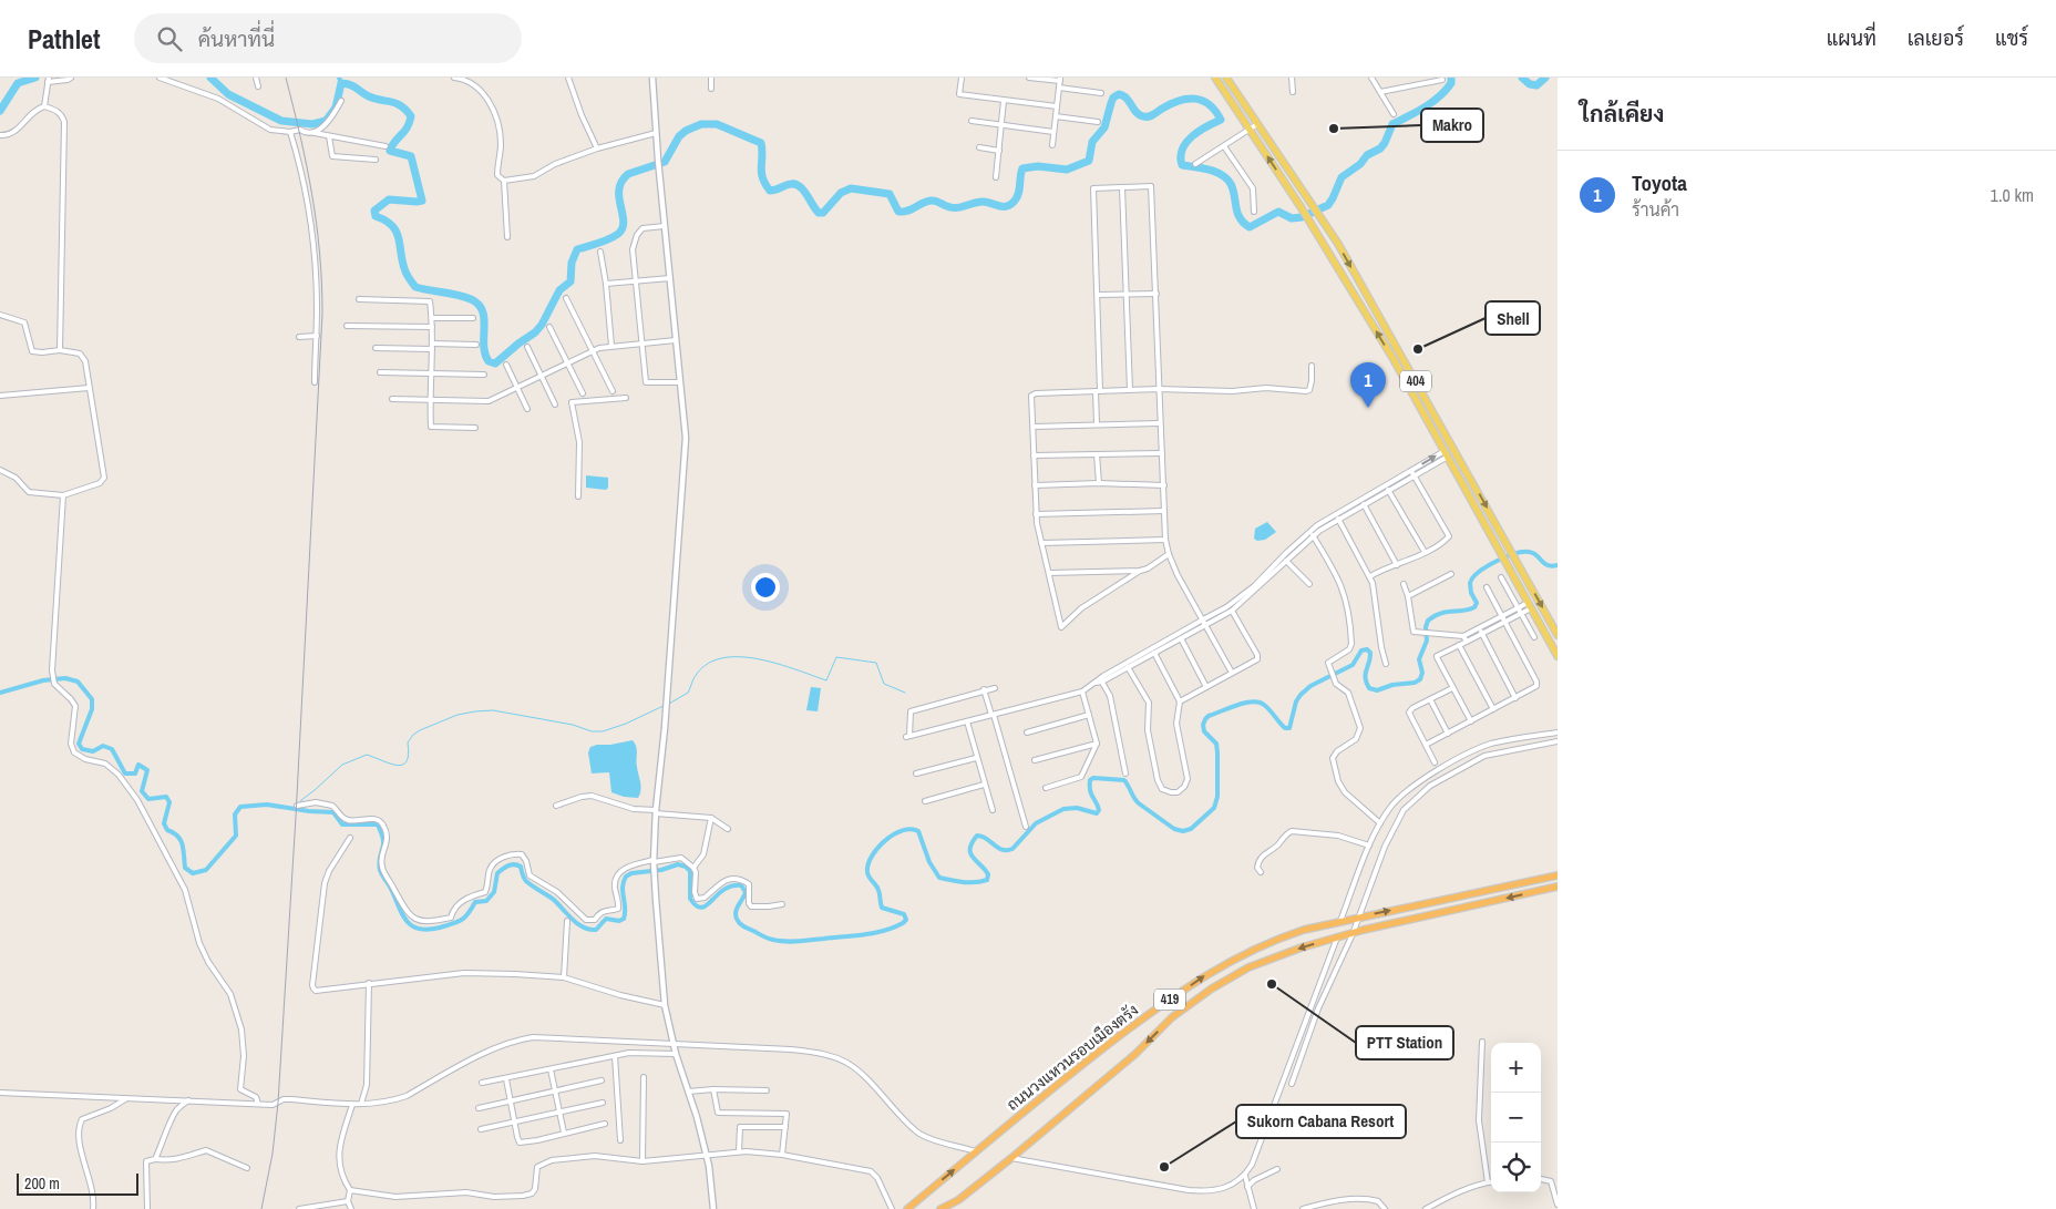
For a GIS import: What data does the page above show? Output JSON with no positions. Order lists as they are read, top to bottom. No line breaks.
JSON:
{"streets":{"highway":["419","ถนนวงแหวนรอบเมืองตรัง"],"main road":["404"]},"places":["Makro","Shell","PTT Station","Sukorn Cabana Resort"],"scale_bar":"200 m","page":{"header":"Pathlet","search":"ค้นหาที่นี่","nav":["แผนที่","เลเยอร์","แชร์"],"heading":"ใกล้เคียง","list":[{"mark":"1","name":"Toyota","note":"ร้านค้า","value":"1.0 km"}],"pins":"1","map_buttons":["+","−"],"scale":"200 m"}}
